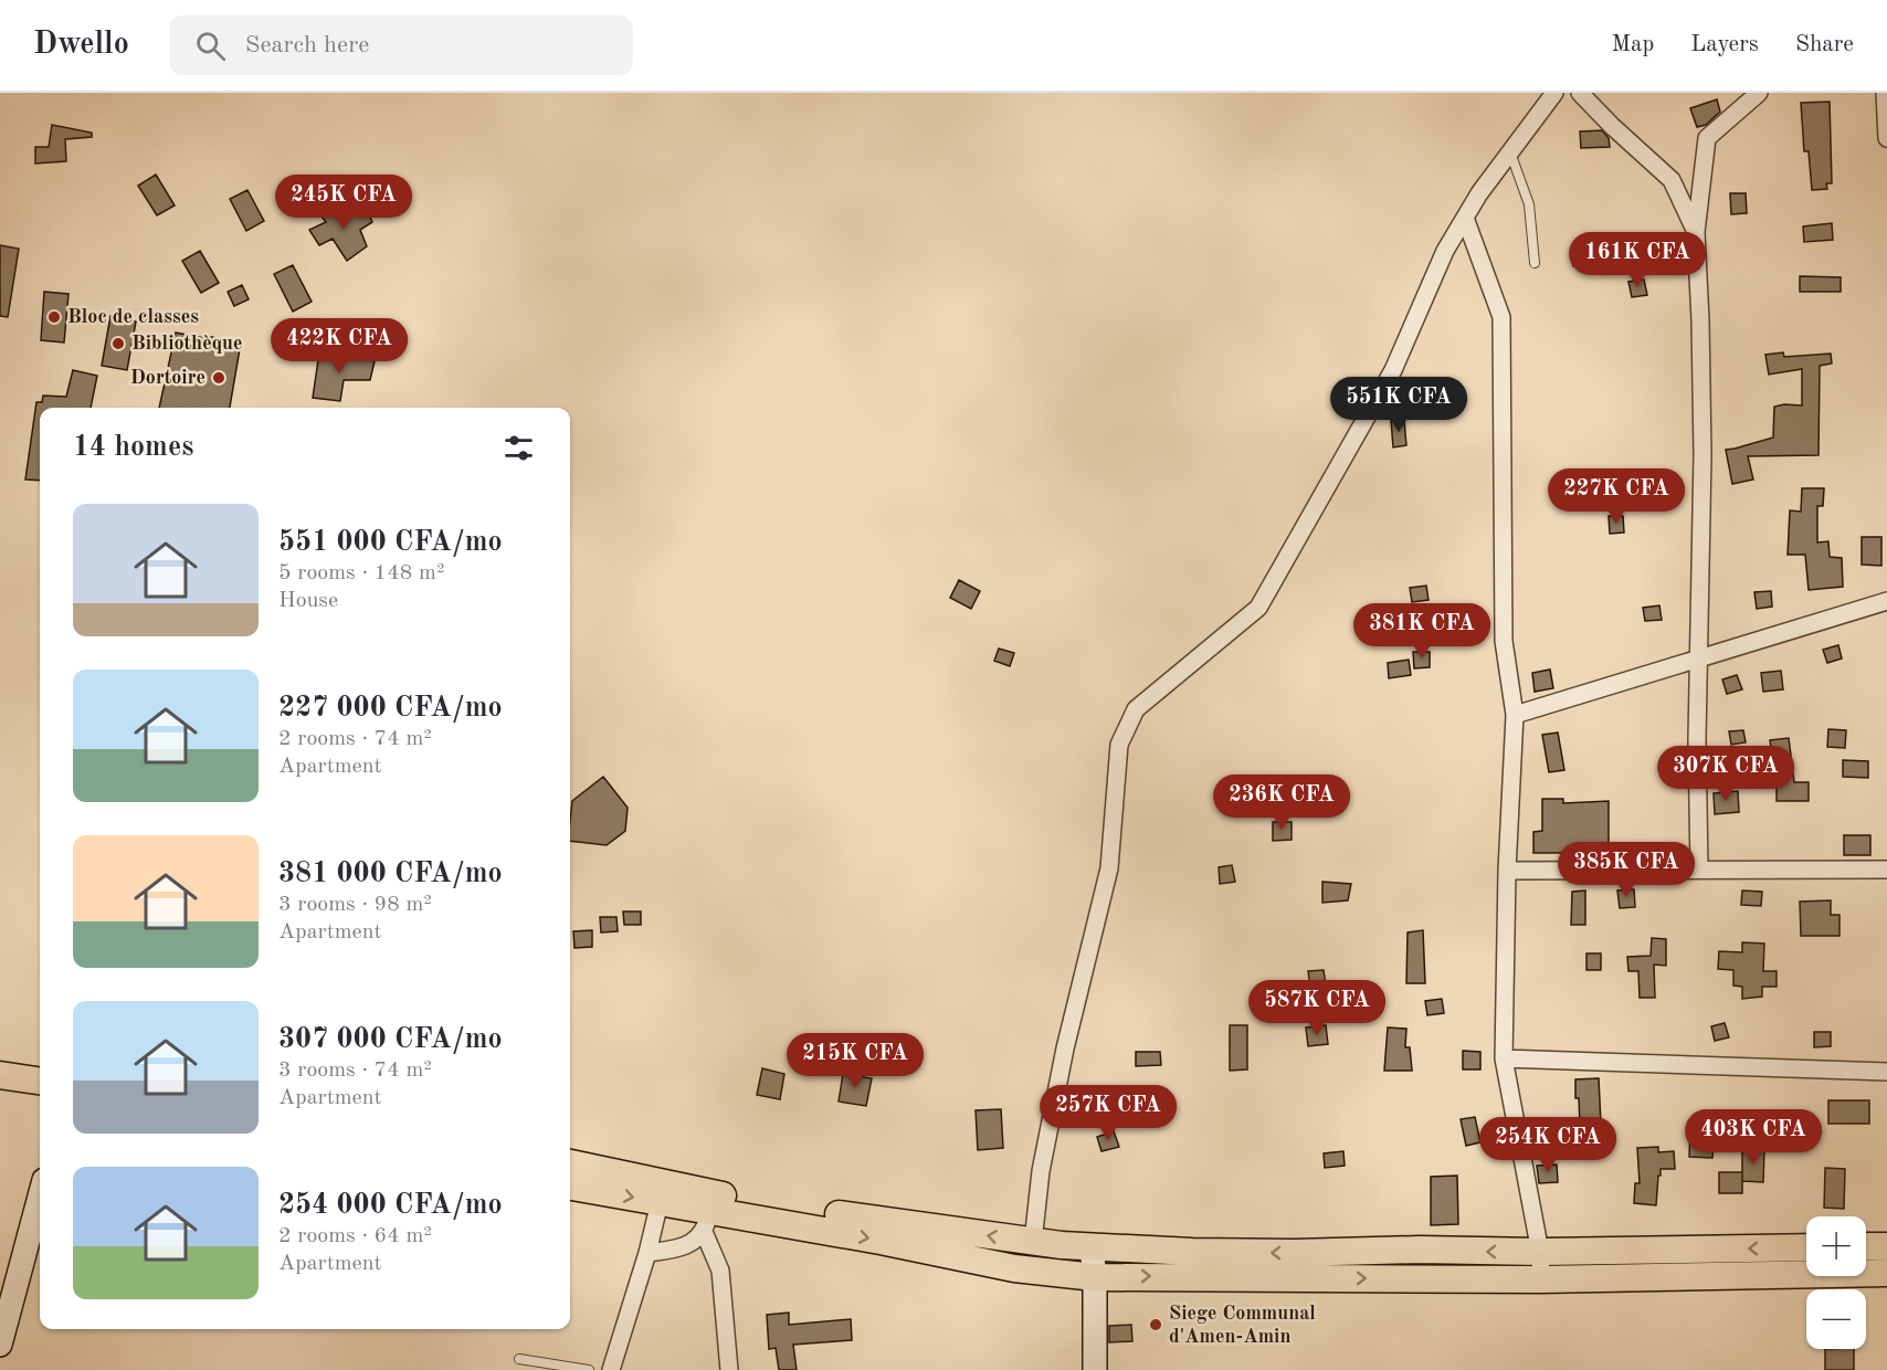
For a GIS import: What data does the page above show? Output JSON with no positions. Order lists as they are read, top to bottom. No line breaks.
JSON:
{"places":["Bloc de classes","Bibliothèque","Dortoire","Siege Communal d'Amen-Amin"],"page":{"header":"Dwello","search":"Search here","nav":["Map","Layers","Share"],"price":["245K CFA","161K CFA","422K CFA","551K CFA","227K CFA","381K CFA","307K CFA","236K CFA","385K CFA","587K CFA","215K CFA","257K CFA","403K CFA","254K CFA"],"heading":"14 homes","list":[{"name":"551 000 CFA/mo","note":"5 rooms · 148 m² · House"},{"name":"227 000 CFA/mo","note":"2 rooms · 74 m² · Apartment"},{"name":"381 000 CFA/mo","note":"3 rooms · 98 m² · Apartment"},{"name":"307 000 CFA/mo","note":"3 rooms · 74 m² · Apartment"},{"name":"254 000 CFA/mo","note":"2 rooms · 64 m² · Apartment"}],"map_buttons":["+","−"]}}
